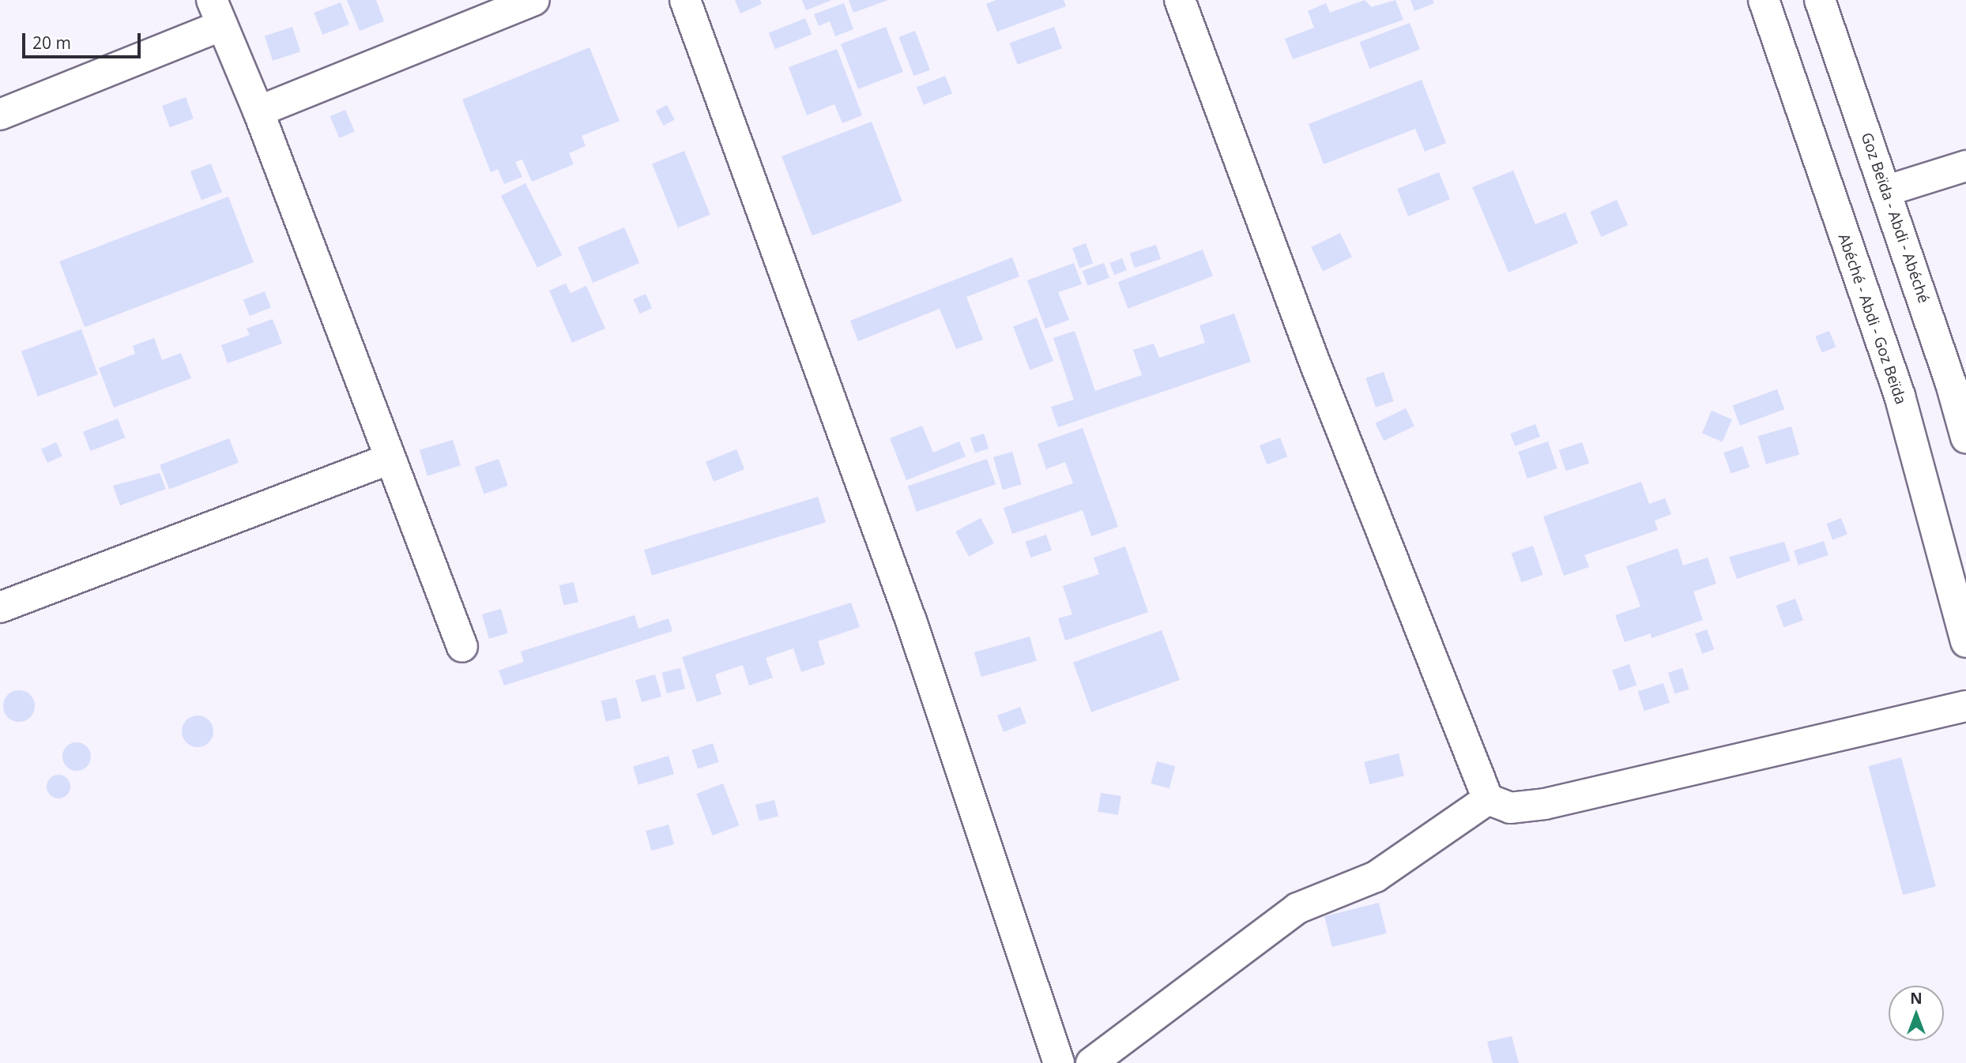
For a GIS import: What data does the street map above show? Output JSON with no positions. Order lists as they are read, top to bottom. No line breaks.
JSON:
{"streets":{"street":["Goz Beïda - Abdi - Abéché","Abéché - Abdi - Goz Beïda"]},"scale_bar":"20 m","north":"top"}
